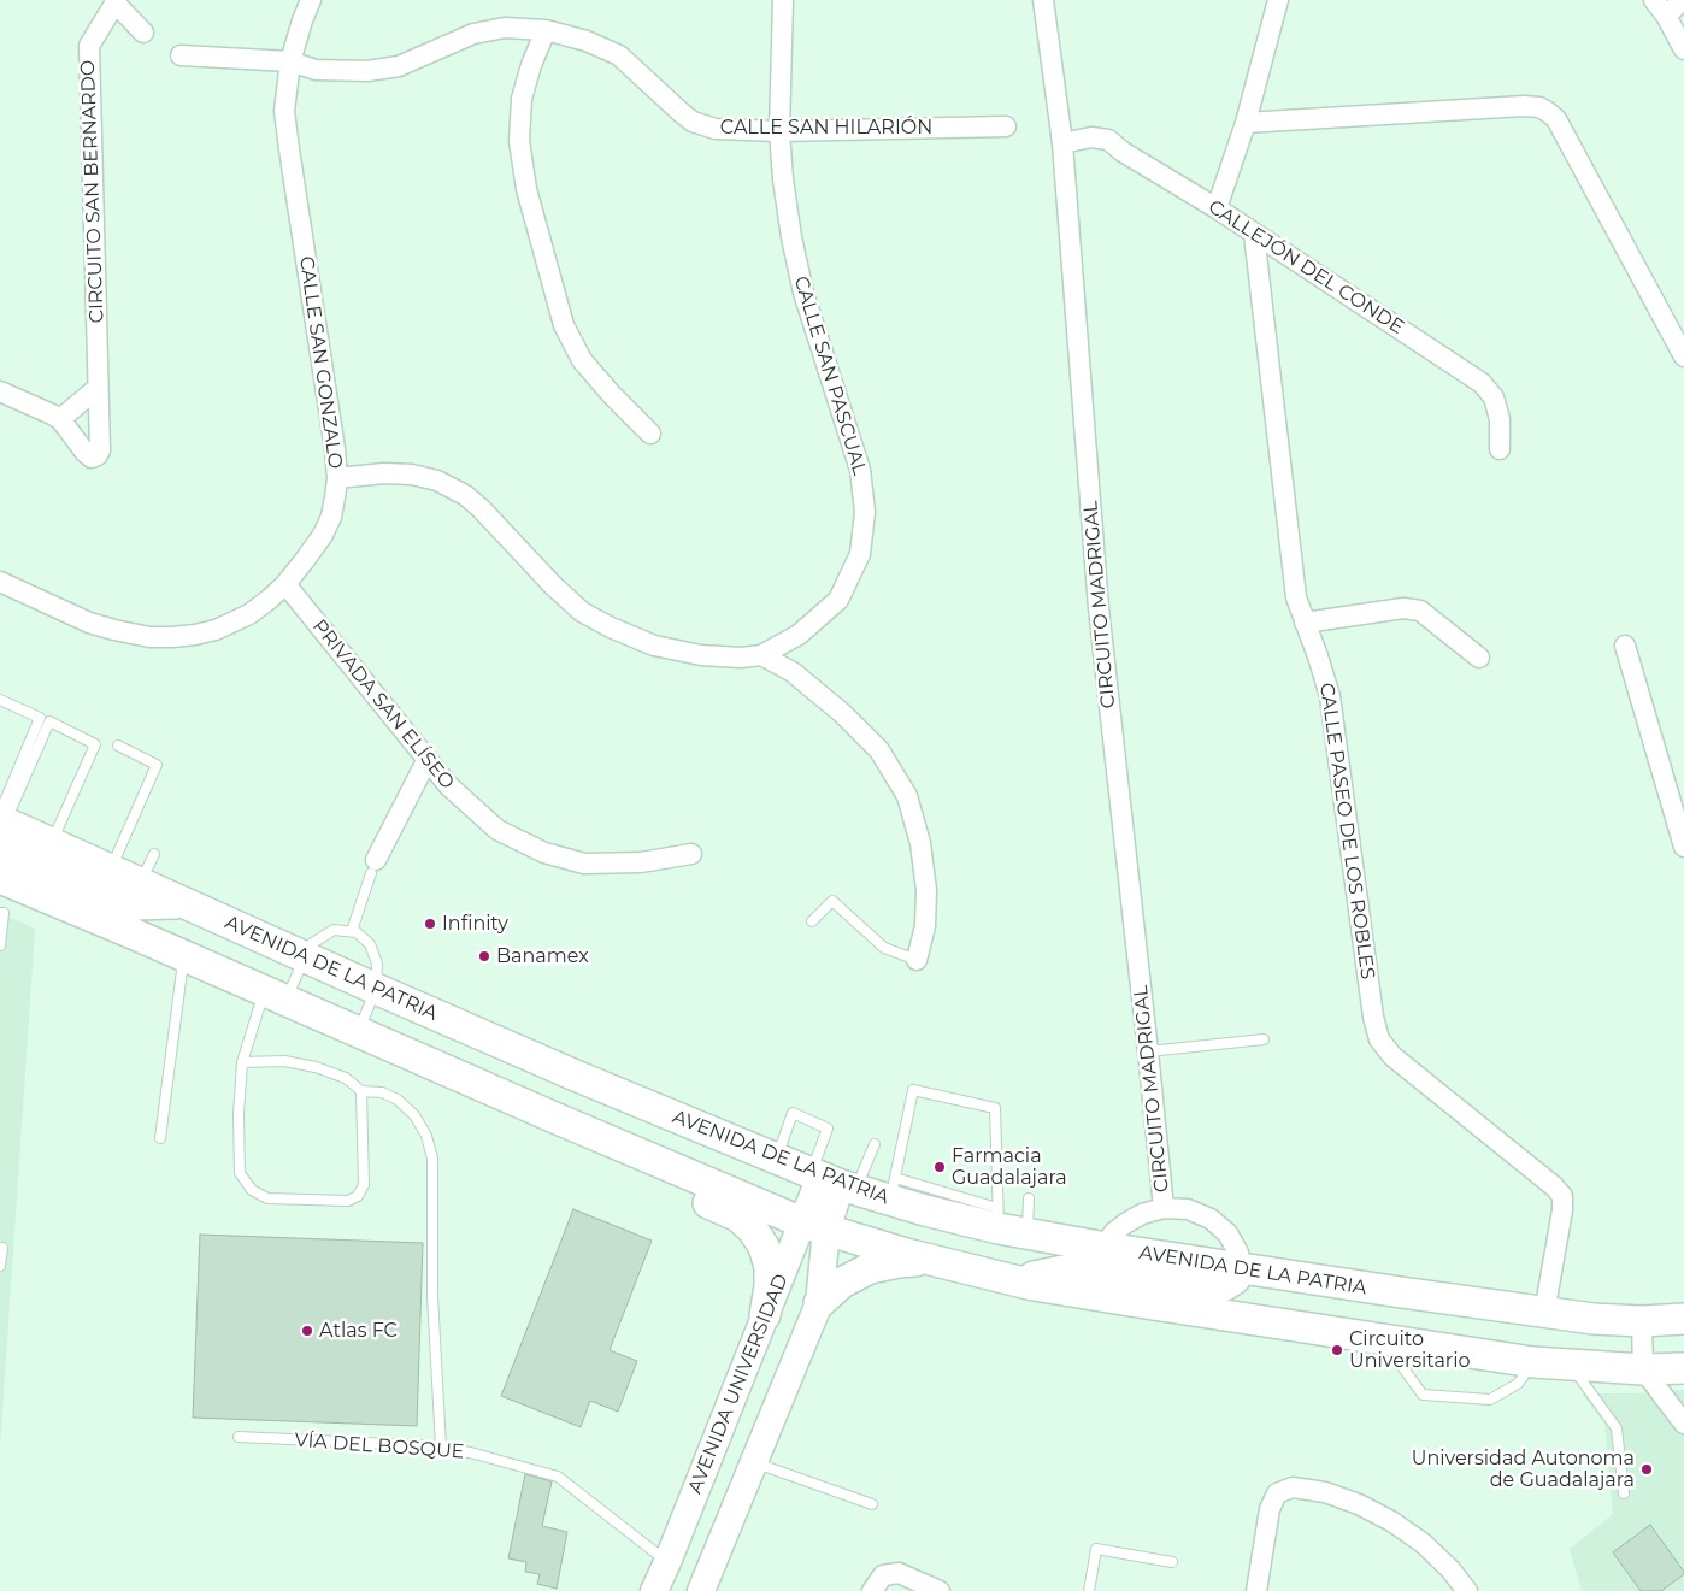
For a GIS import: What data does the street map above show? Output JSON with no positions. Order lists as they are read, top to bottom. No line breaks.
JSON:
{"streets":{"main road":["AVENIDA DE LA PATRIA","AVENIDA UNIVERSIDAD"],"street":["CALLE SAN HILARIÓN","CIRCUITO SAN BERNARDO","CALLEJÓN DEL CONDE","CALLE SAN GONZALO","CALLE SAN PASCUAL","CIRCUITO MADRIGAL","PRIVADA SAN ELÍSEO","CALLE PASEO DE LOS ROBLES"],"lane":["VÍA DEL BOSQUE"]},"crossings":[["CALLE SAN HILARIÓN","CALLE SAN GONZALO"],["CALLE SAN HILARIÓN","CALLE SAN PASCUAL"],["CALLEJÓN DEL CONDE","CIRCUITO MADRIGAL"],["CALLEJÓN DEL CONDE","CALLE PASEO DE LOS ROBLES"],["CALLE SAN GONZALO","CALLE SAN PASCUAL"],["CALLE SAN GONZALO","PRIVADA SAN ELÍSEO"],["CIRCUITO MADRIGAL","AVENIDA DE LA PATRIA"],["CALLE PASEO DE LOS ROBLES","AVENIDA DE LA PATRIA"],["AVENIDA DE LA PATRIA","AVENIDA UNIVERSIDAD"],["AVENIDA UNIVERSIDAD","VÍA DEL BOSQUE"]],"places":["Infinity","Banamex","Farmacia Guadalajara","Atlas FC","Circuito Universitario","Universidad Autonoma de Guadalajara"]}
